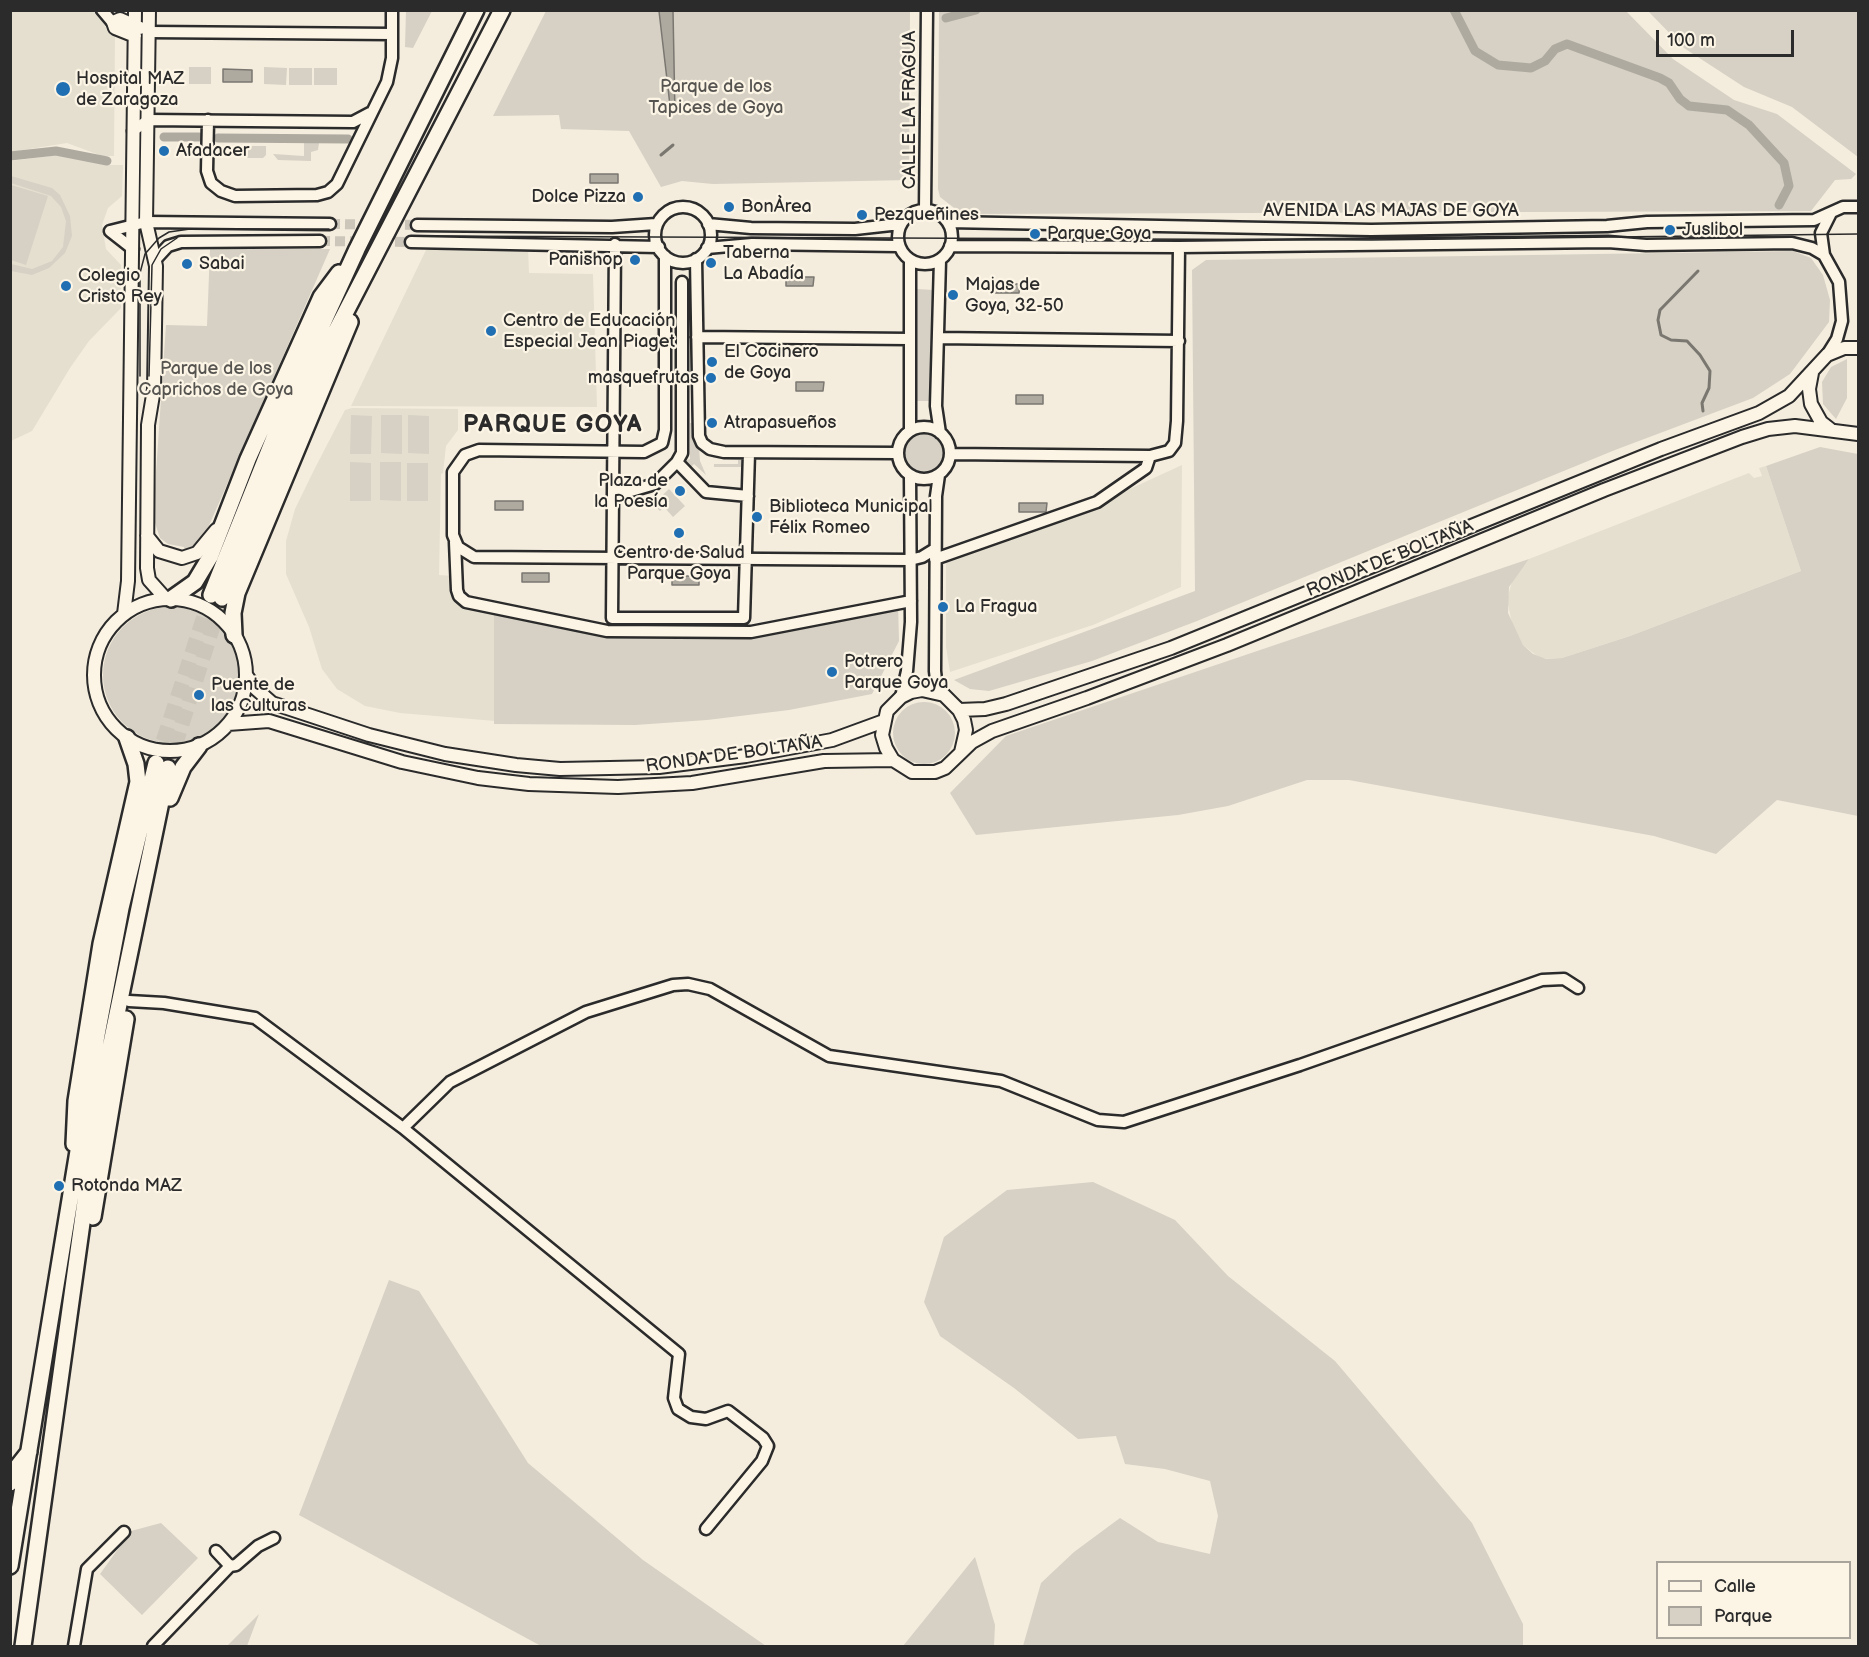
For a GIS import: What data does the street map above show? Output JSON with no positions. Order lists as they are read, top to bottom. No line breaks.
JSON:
{"streets":{"main road":["RONDA DE BOLTAÑA"],"street":["CALLE LA FRAGUA","AVENIDA LAS MAJAS DE GOYA"]},"crossings":[["CALLE LA FRAGUA","AVENIDA LAS MAJAS DE GOYA"]],"districts":["PARQUE GOYA"],"parks":["Parque de los Tapices de Goya","Parque de los Caprichos de Goya"],"places":["Hospital MAZ de Zaragoza","Afadacer","Dolce Pizza","BonÀrea","Pezqueñines","Juslibol","Parque Goya","Panishop","Taberna La Abadía","Sabai","Colegio Cristo Rey","Majas de Goya, 32-50","Centro de Educación Especial Jean Piaget","El Cocinero de Goya","masquefrutas","Atrapasueños","Plaza de la Poesía","Biblioteca Municipal Félix Romeo","Centro de Salud Parque Goya","La Fragua","Potrero Parque Goya","Puente de las Culturas","Rotonda MAZ"],"legend":["Calle","Parque"],"scale_bar":"100 m"}
